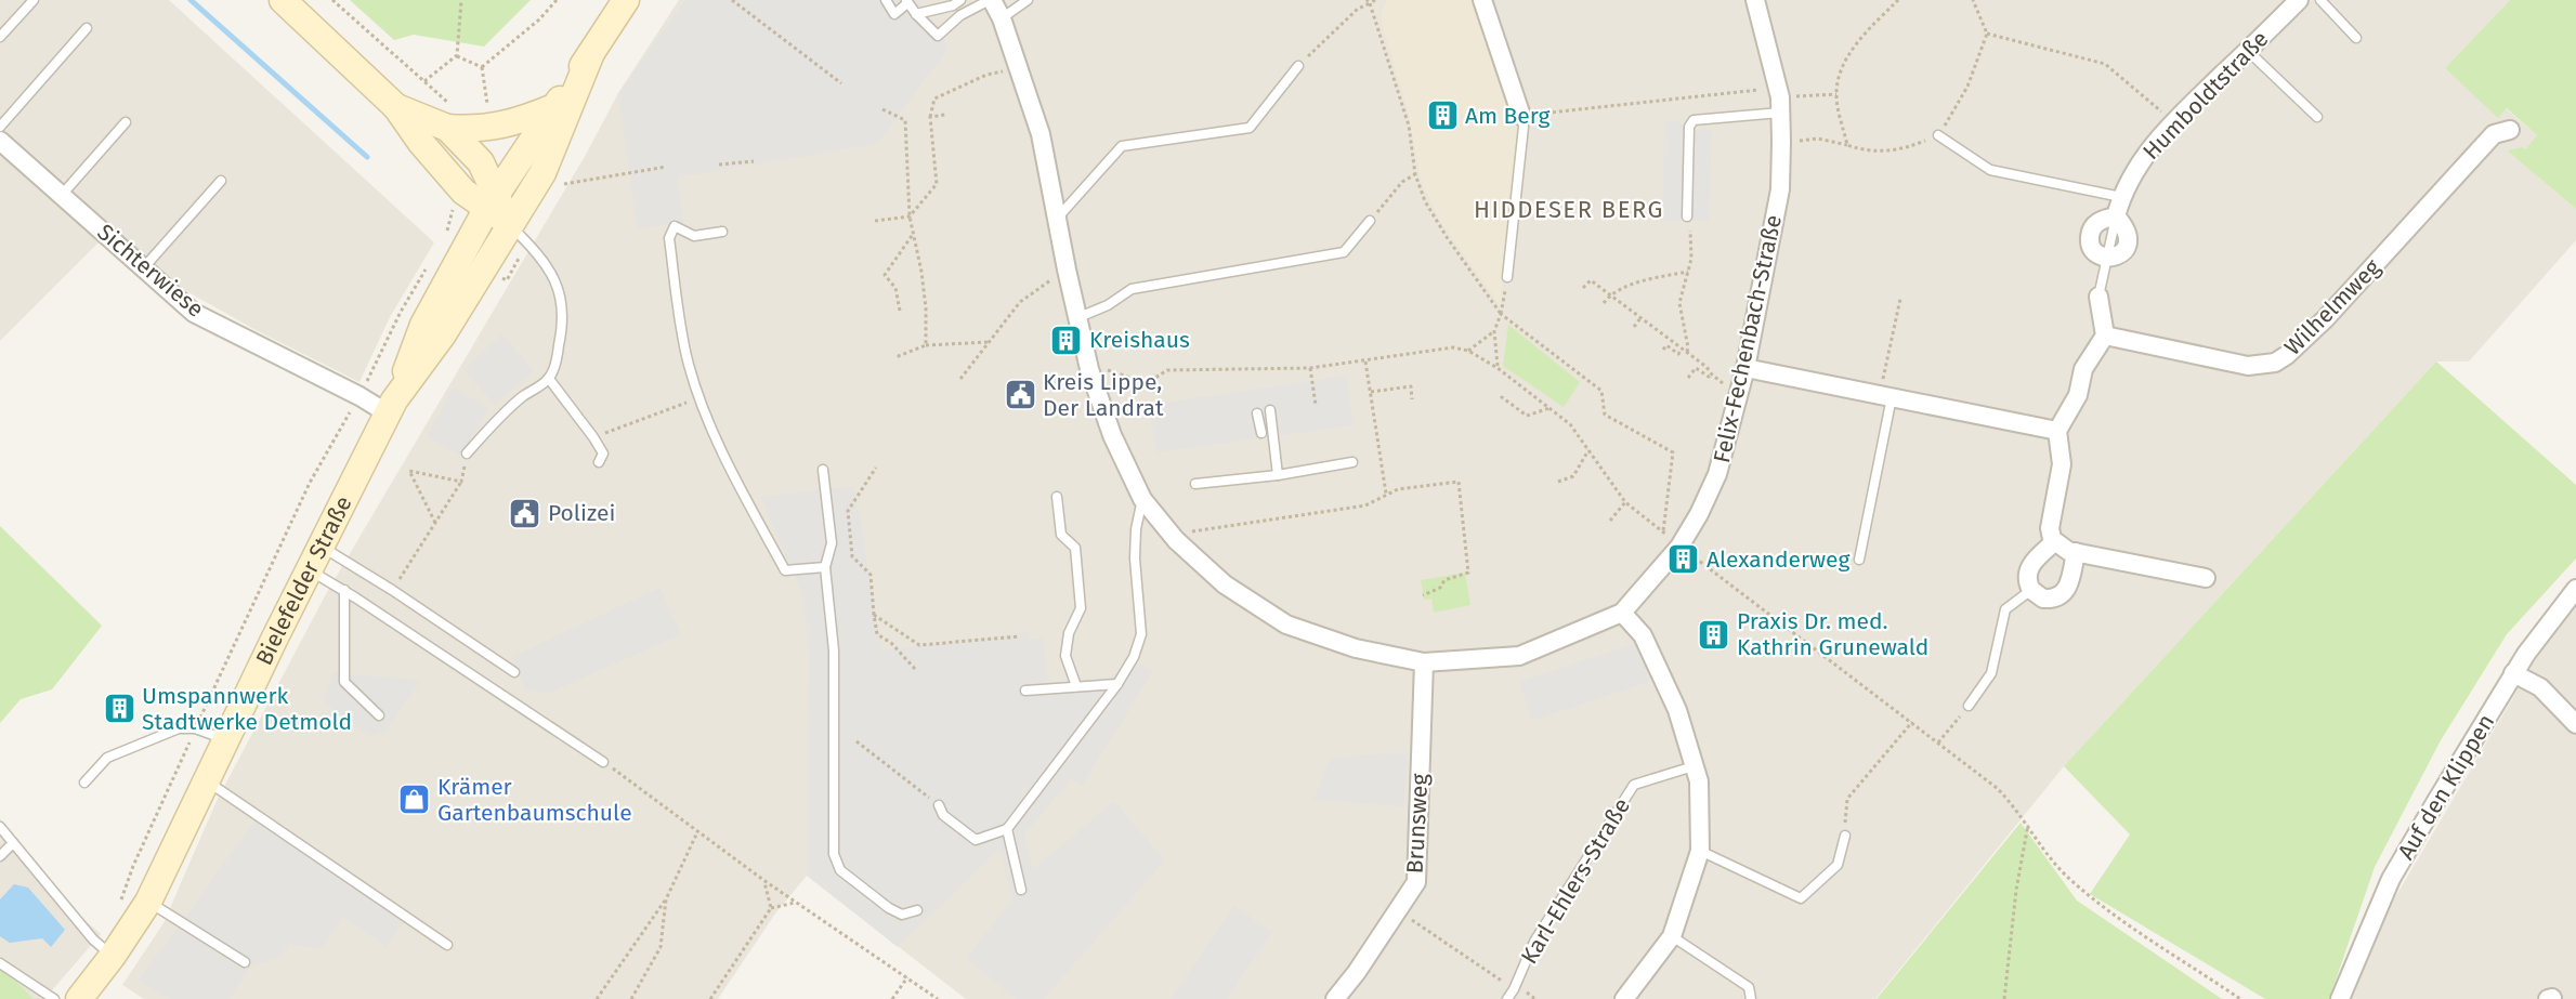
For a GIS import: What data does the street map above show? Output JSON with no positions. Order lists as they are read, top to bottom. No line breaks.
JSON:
{"streets":{"main road":["Bielefelder Straße"],"street":["Humboldtstraße","Sichterwiese","Wilhelmweg","Felix-Fechenbach-Straße","Auf den Klippen","Brunsweg"],"lane":["Karl-Ehlers-Straße"]},"crossings":[["Sichterwiese","Bielefelder Straße"],["Felix-Fechenbach-Straße","Brunsweg"]],"districts":["HIDDESER BERG"],"places":{"building":["Am Berg","Kreishaus","Alexanderweg","Praxis Dr. med. Kathrin Grunewald","Umspannwerk Stadtwerke Detmold"],"public building":["Kreis Lippe, Der Landrat","Polizei"],"shop":["Krämer Gartenbaumschule"]}}
